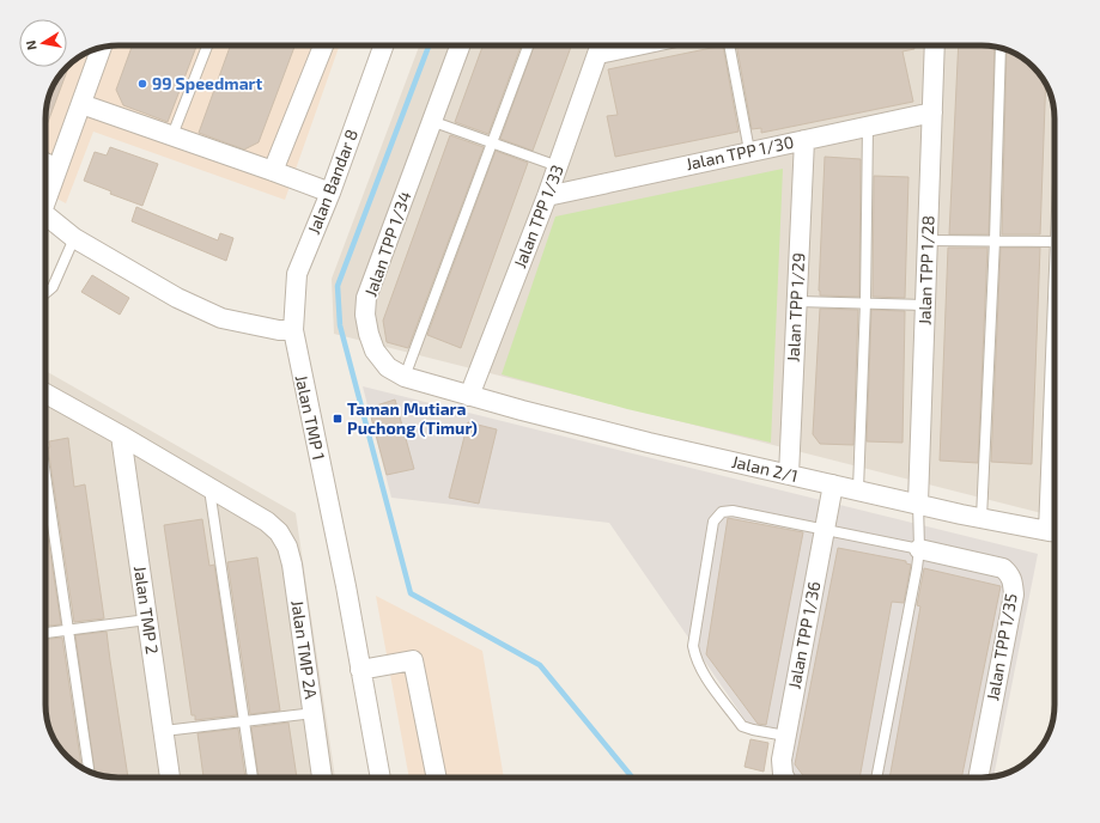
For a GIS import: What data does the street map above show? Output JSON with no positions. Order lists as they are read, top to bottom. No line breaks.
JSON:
{"streets":{"street":["Jalan TPP 1/30","Jalan Bandar 8","Jalan TPP 1/33","Jalan TPP 1/34","Jalan TPP 1/28","Jalan TPP 1/29","Jalan TMP 1","Jalan 2/1","Jalan TMP 2","Jalan TPP 1/36","Jalan TPP 1/35","Jalan TMP 2A"]},"crossings":[["Jalan TPP 1/30","Jalan TPP 1/33"],["Jalan TPP 1/30","Jalan TPP 1/28"],["Jalan TPP 1/30","Jalan TPP 1/29"],["Jalan Bandar 8","Jalan TMP 1"],["Jalan TPP 1/33","Jalan TPP 1/34"],["Jalan TPP 1/33","Jalan 2/1"],["Jalan TPP 1/34","Jalan 2/1"],["Jalan TPP 1/28","Jalan 2/1"],["Jalan TPP 1/29","Jalan 2/1"],["Jalan 2/1","Jalan TPP 1/36"],["Jalan TMP 2","Jalan TMP 2A"]],"places":{"other":["99 Speedmart"],"transit":["Taman Mutiara Puchong (Timur)"]},"north":"left"}
